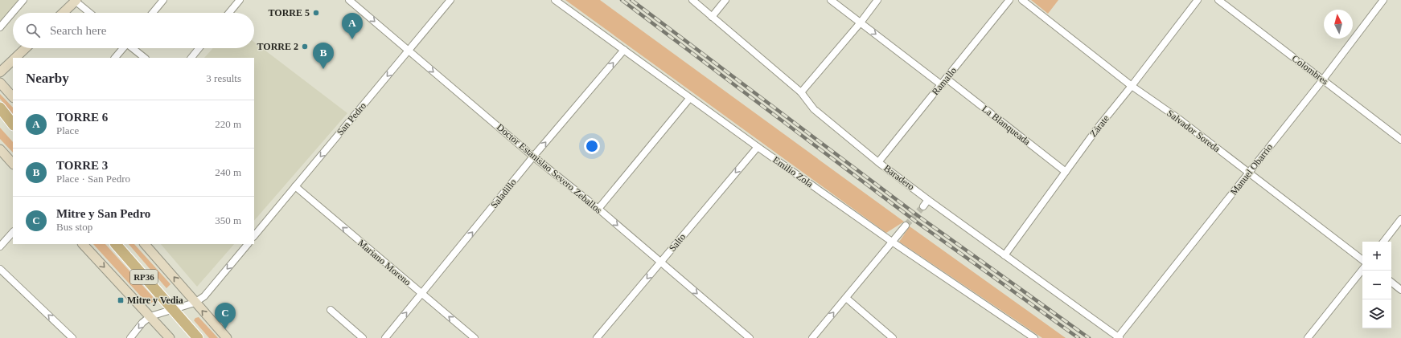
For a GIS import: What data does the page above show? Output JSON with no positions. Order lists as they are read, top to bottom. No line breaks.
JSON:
{"streets":{"main road":["RP36"],"street":["Colombres","Ramallo","San Pedro","La Blanqueada","Zárate","Salvador Soreda","Doctor Estanislao Severo Zeballos","Manuel Obarrio","Emilio Zola","Baradero","Saladillo","Salto","Mariano Moreno"]},"crossings":[["Colombres","Manuel Obarrio"],["Ramallo","La Blanqueada"],["Ramallo","Baradero"],["San Pedro","Doctor Estanislao Severo Zeballos"],["San Pedro","Mariano Moreno"],["La Blanqueada","Zárate"],["Zárate","Salvador Soreda"],["Zárate","Baradero"],["Salvador Soreda","Manuel Obarrio"],["Doctor Estanislao Severo Zeballos","Saladillo"],["Doctor Estanislao Severo Zeballos","Salto"],["Manuel Obarrio","Baradero"],["Emilio Zola","Saladillo"],["Emilio Zola","Salto"],["Saladillo","Mariano Moreno"]],"one_way":["San Pedro","Doctor Estanislao Severo Zeballos","Saladillo","Salto","Mariano Moreno"],"places":{"other":["TORRE 5","TORRE 2"],"transit":["Mitre y Vedia"]},"north":"top","page":{"pins":["A","B","C"],"search":"Search here","heading":["Nearby","3 results"],"list":[{"mark":"A","name":"TORRE 6","note":"Place","value":"220 m"},{"mark":"B","name":"TORRE 3","note":"Place · San Pedro","value":"240 m"},{"mark":"C","name":"Mitre y San Pedro","note":"Bus stop","value":"350 m"}],"map_buttons":["+","−"]}}
